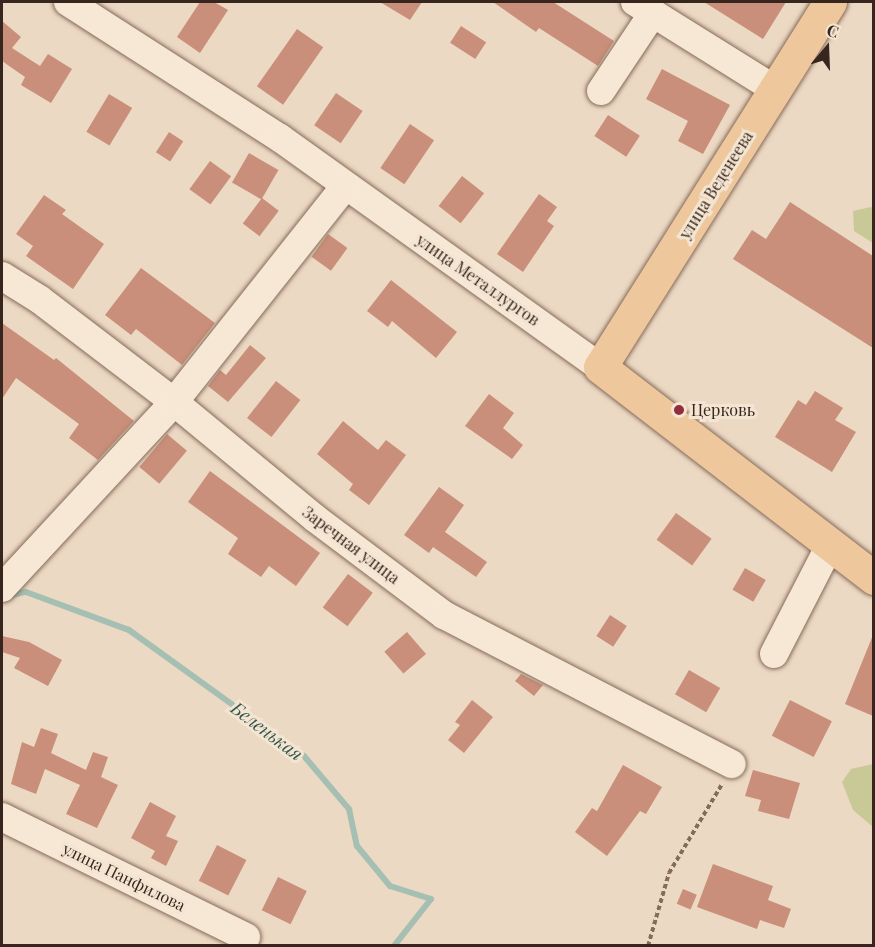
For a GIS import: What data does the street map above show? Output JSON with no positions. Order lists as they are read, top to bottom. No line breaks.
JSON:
{"streets":{"main road":["улица Веденеева","улица Металлургов"],"street":["Заречная улица","улица Панфилова"]},"crossings":[["улица Веденеева","улица Металлургов"]],"water":["Беленькая"],"places":["Церковь"],"north":"top"}
